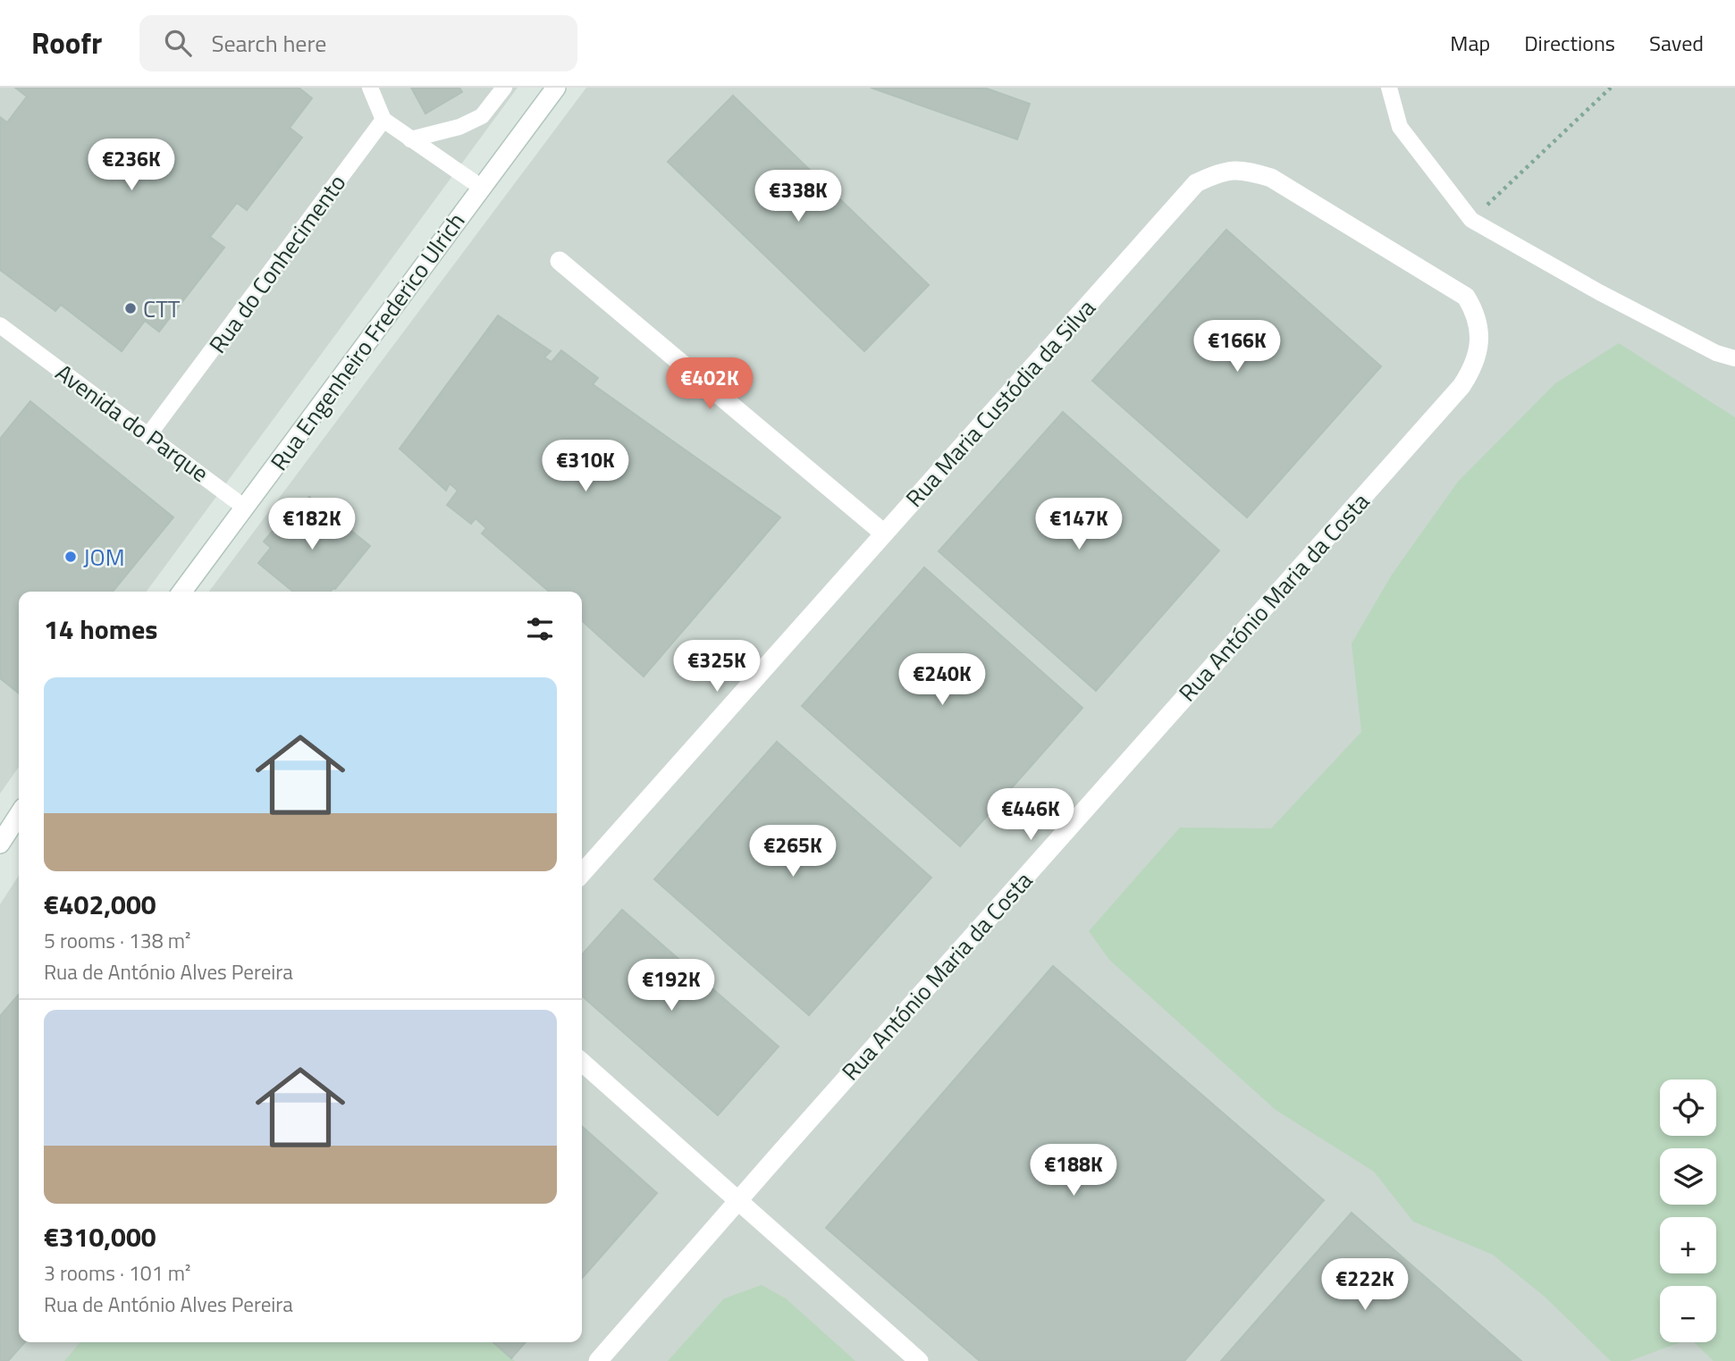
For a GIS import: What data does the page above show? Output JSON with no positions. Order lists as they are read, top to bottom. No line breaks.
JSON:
{"streets":{"street":["Rua Engenheiro Frederico Ulrich","Rua Maria Custódia da Silva","Rua António Maria da Costa"],"lane":["Rua do Conhecimento","Avenida do Parque"]},"crossings":[["Rua do Conhecimento","Avenida do Parque"],["Rua Engenheiro Frederico Ulrich","Avenida do Parque"],["Rua Maria Custódia da Silva","Rua António Maria da Costa"]],"places":["CTT","JOM"],"page":{"header":"Roofr","search":"Search here","nav":["Map","Directions","Saved"],"price":["€236K","€338K","€166K","€402K","€310K","€182K","€147K","€325K","€240K","€446K","€265K","€192K","€188K","€222K"],"heading":"14 homes","list":[{"name":"€402,000","note":"5 rooms · 138 m² · Rua de António Alves Pereira"},{"name":"€310,000","note":"3 rooms · 101 m² · Rua de António Alves Pereira"}],"map_buttons":["+","−"]}}
